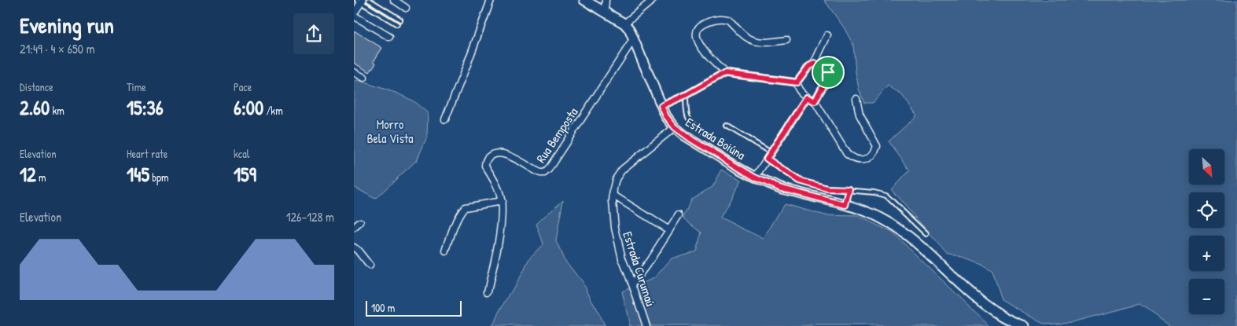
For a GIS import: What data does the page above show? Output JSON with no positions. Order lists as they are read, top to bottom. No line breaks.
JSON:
{"streets":{"street":["Rua Bemposta","Estrada Boiúna","Estrada Curumaú"]},"crossings":[["Rua Bemposta","Estrada Boiúna"],["Estrada Boiúna","Estrada Curumaú"]],"parks":["Morro Bela Vista"],"scale_bar":"100 m","north":"bottom right","page":{"heading":["Evening run","21:49 · 4 × 650 m"],"stats":[["Distance","2.60 km"],["Time","15:36"],["Pace","6:00 /km"],["Elevation","12 m"],["Heart rate","145 bpm"],["kcal","159"]],"map_buttons":["+","−"],"chart":["Elevation","126–128 m"],"scale":"100 m"}}
